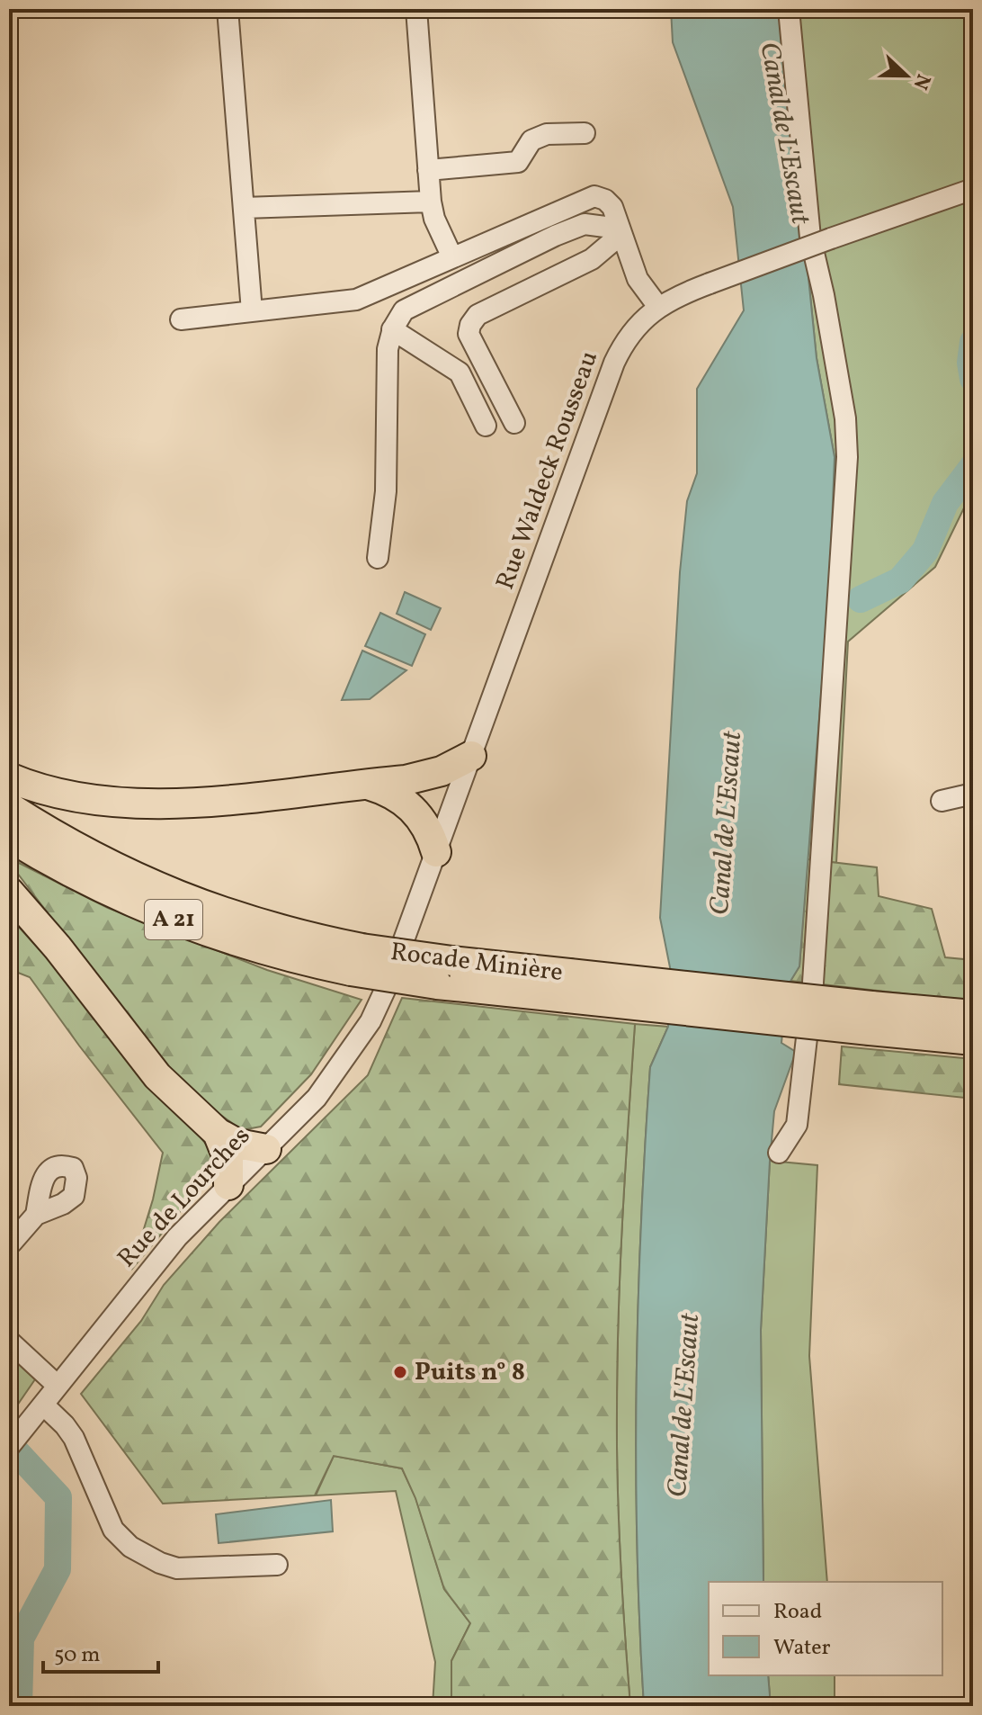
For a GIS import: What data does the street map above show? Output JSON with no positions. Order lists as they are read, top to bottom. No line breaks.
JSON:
{"streets":{"highway":["A 21","Rocade Minière"],"street":["Rue Waldeck Rousseau","Rue de Lourches"]},"crossings":[["Rue Waldeck Rousseau","Rue de Lourches"]],"water":["Canal de L'Escaut"],"places":["Puits n° 8"],"legend":["Road","Water"],"scale_bar":"50 m","north":"right"}
